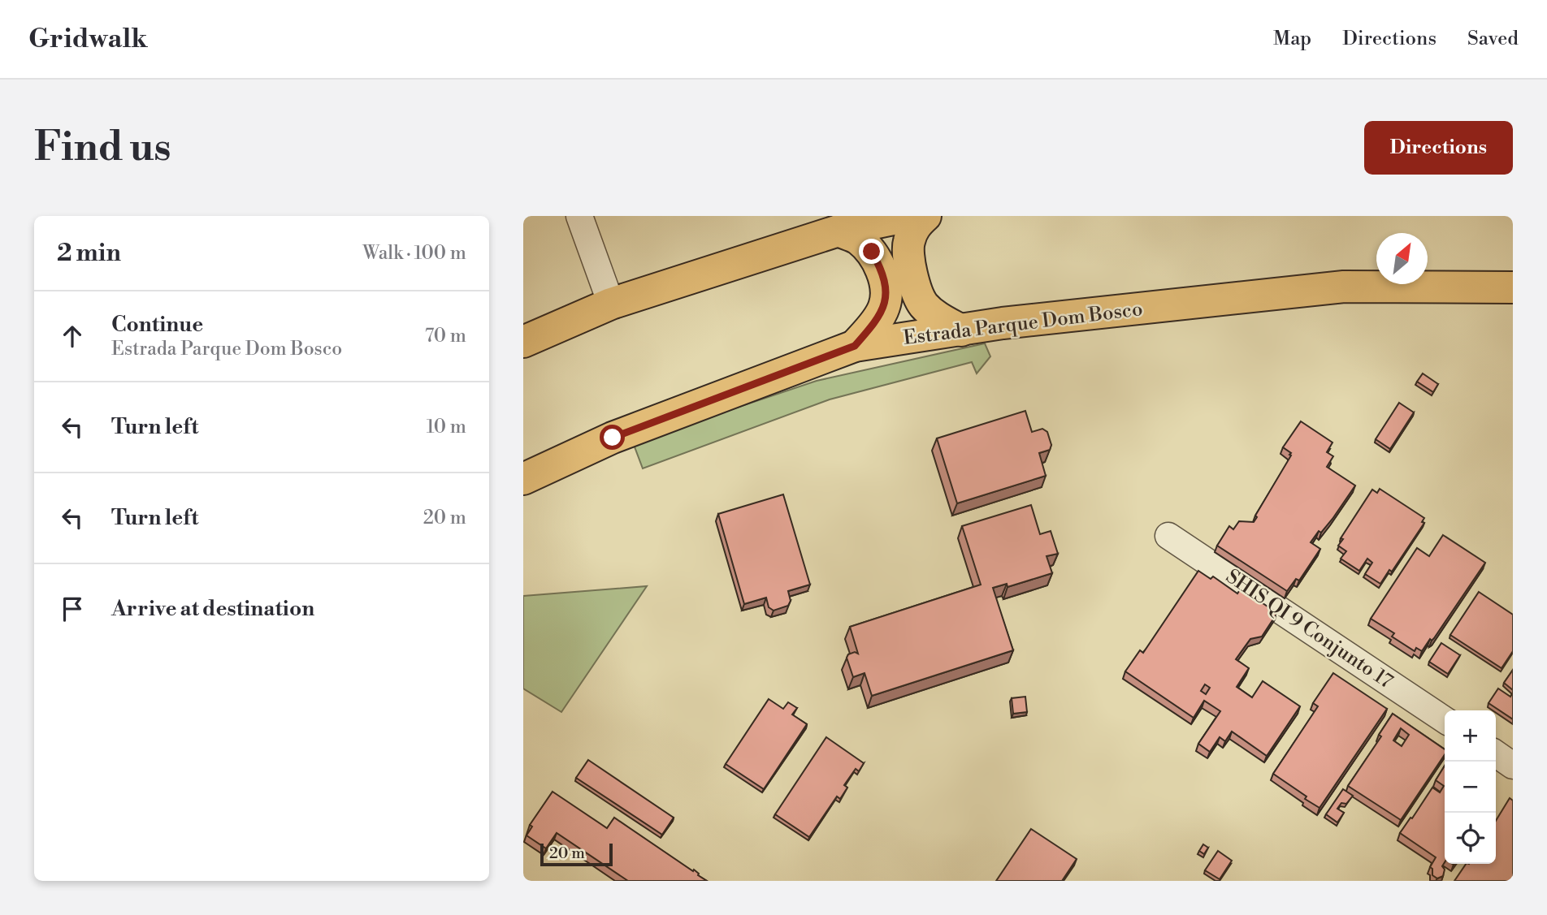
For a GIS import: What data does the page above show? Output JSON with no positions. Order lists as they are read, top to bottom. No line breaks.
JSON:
{"streets":{"main road":["Estrada Parque Dom Bosco"],"street":["SHIS QI 9 Conjunto 17"]},"scale_bar":"20 m","north":"top right","page":{"header":"Gridwalk","nav":["Map","Directions","Saved"],"buttons":"Directions","title":"Find us","heading":["2 min","Walk · 100 m"],"list":[["Continue","Estrada Parque Dom Bosco","70 m"],["Turn left","10 m"],["Turn left","20 m"],"Arrive at destination"],"map_buttons":["+","−"],"scale":"20 m"}}
